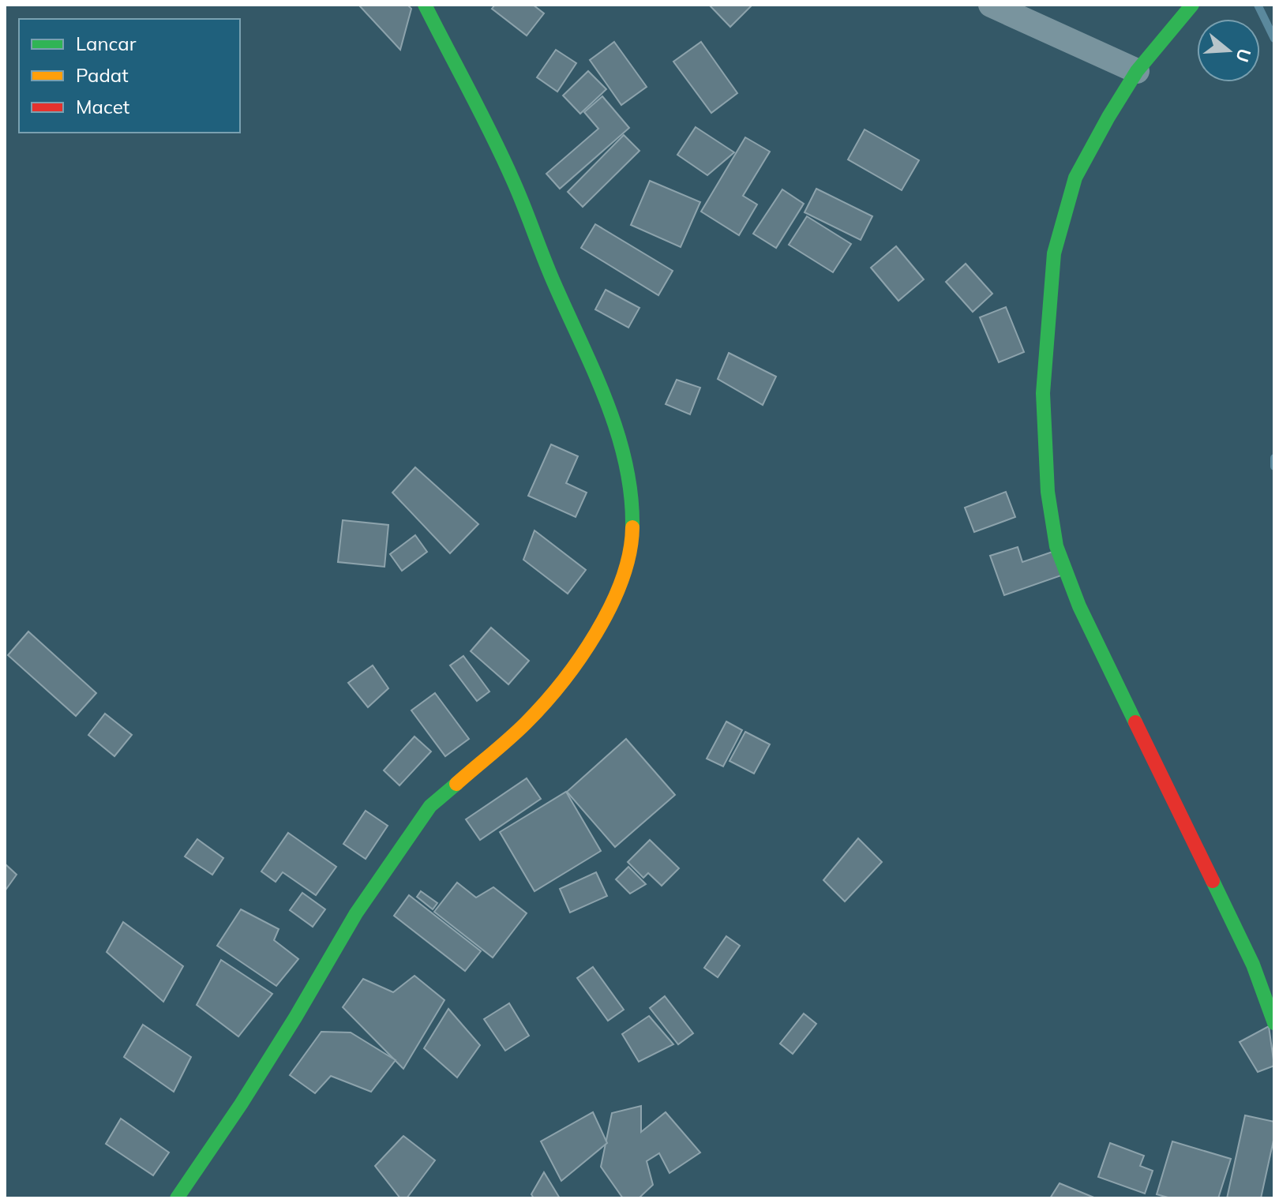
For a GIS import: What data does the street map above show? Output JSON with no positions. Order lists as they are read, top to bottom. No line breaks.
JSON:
{"legend":["Lancar","Padat","Macet"],"north":"right"}
